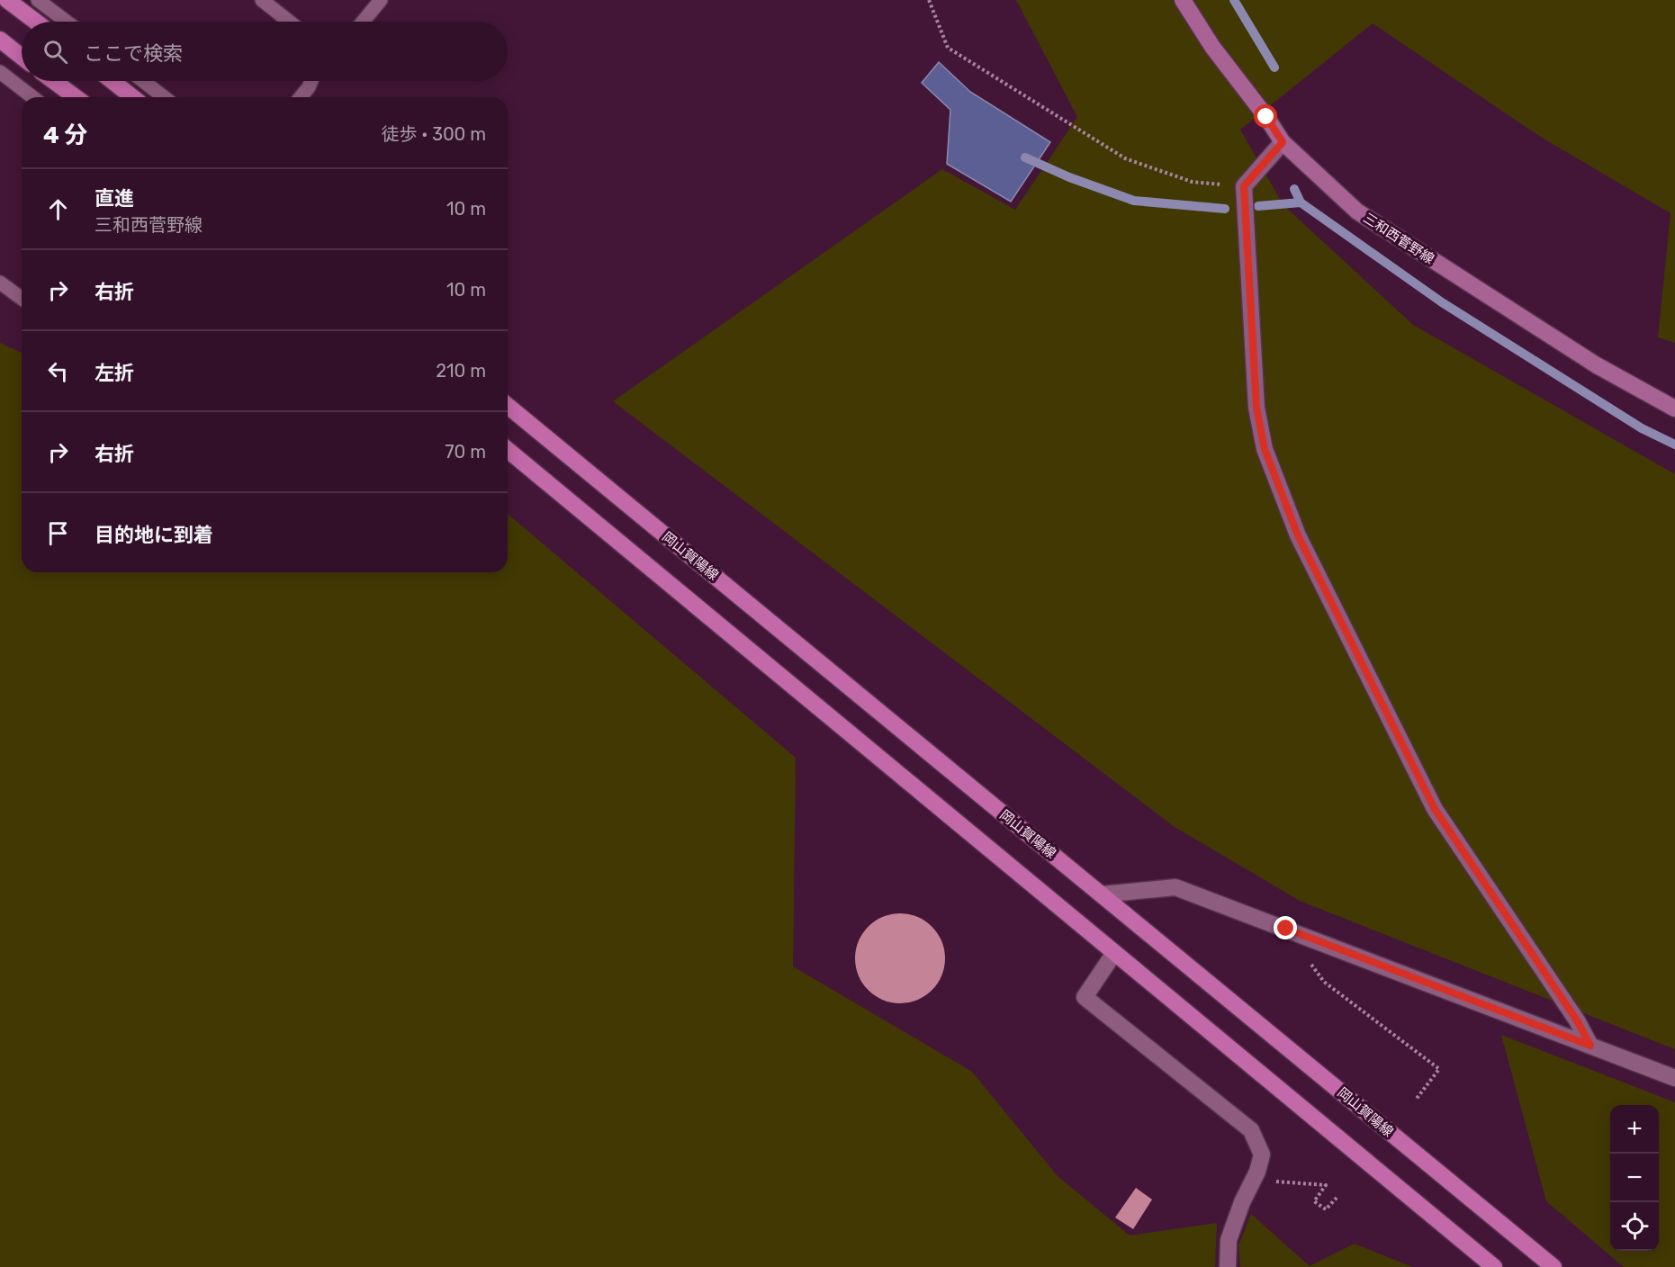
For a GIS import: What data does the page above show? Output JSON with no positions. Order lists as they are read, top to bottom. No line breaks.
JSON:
{"streets":{"main road":["三和西菅野線","岡山賀陽線"]},"page":{"search":"ここで検索","heading":["4 分","徒歩 · 300 m"],"list":[["直進","三和西菅野線","10 m"],["右折","10 m"],["左折","210 m"],["右折","70 m"],"目的地に到着"],"map_buttons":["+","−"]}}
